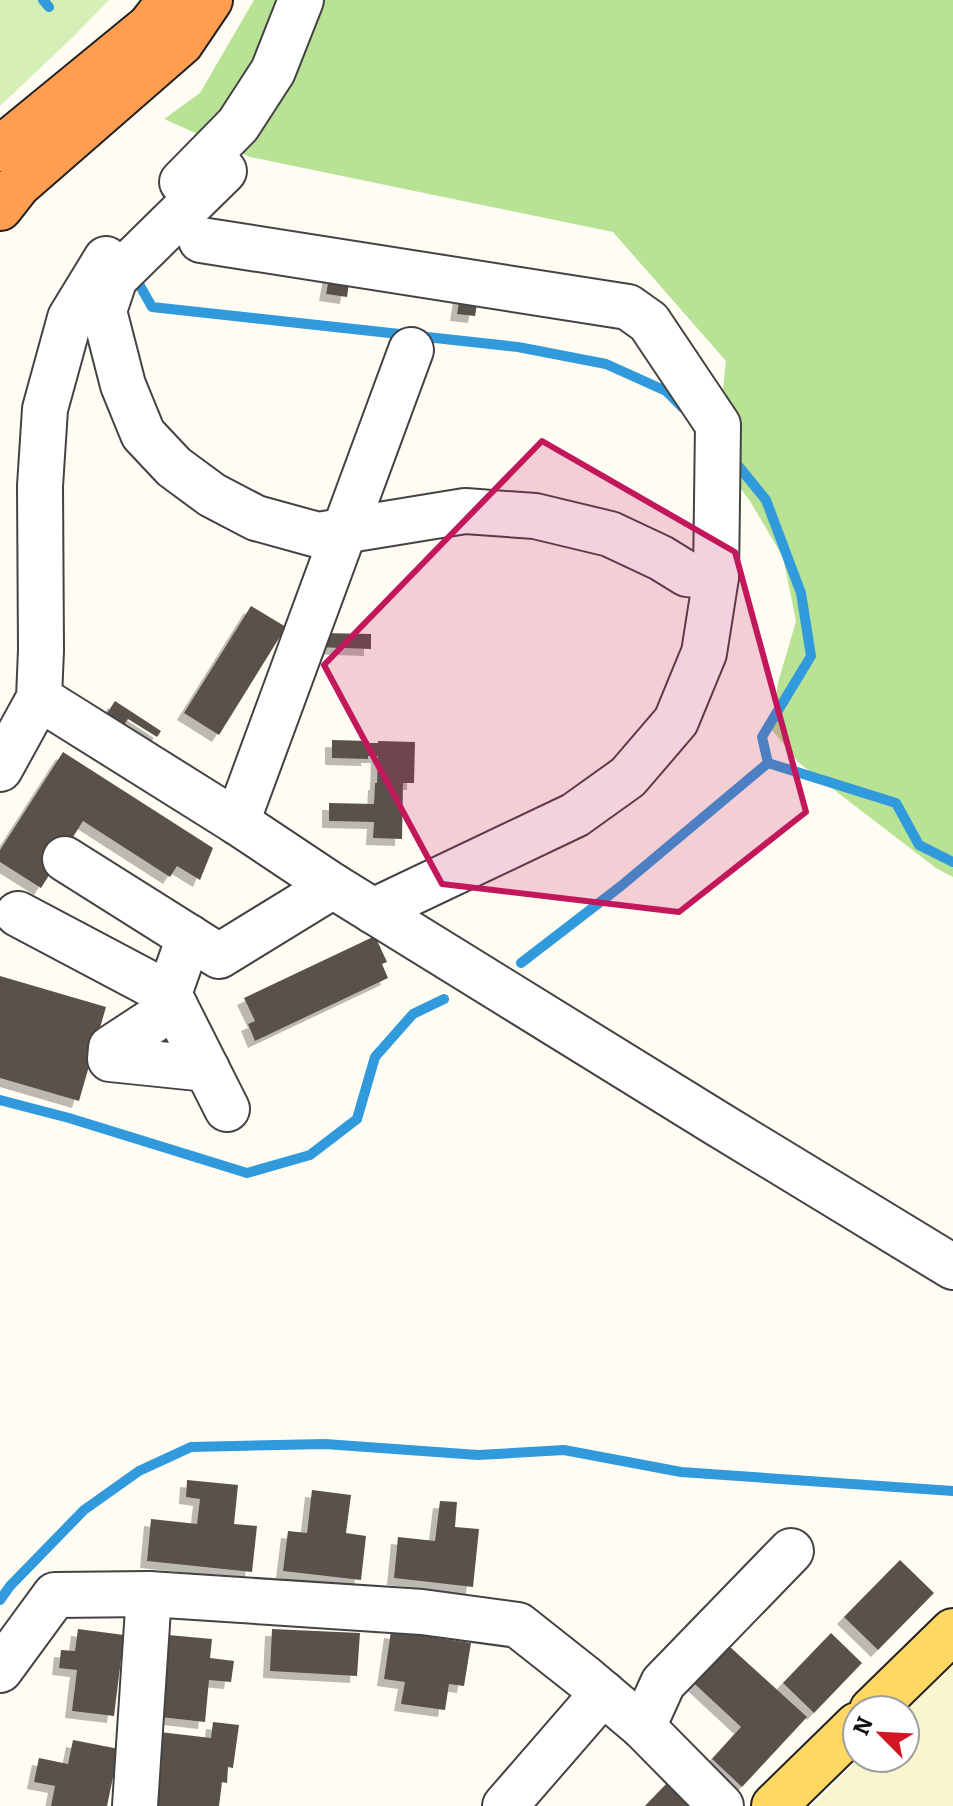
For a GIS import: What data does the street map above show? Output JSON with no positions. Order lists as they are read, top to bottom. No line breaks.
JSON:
{"north":"top left"}
